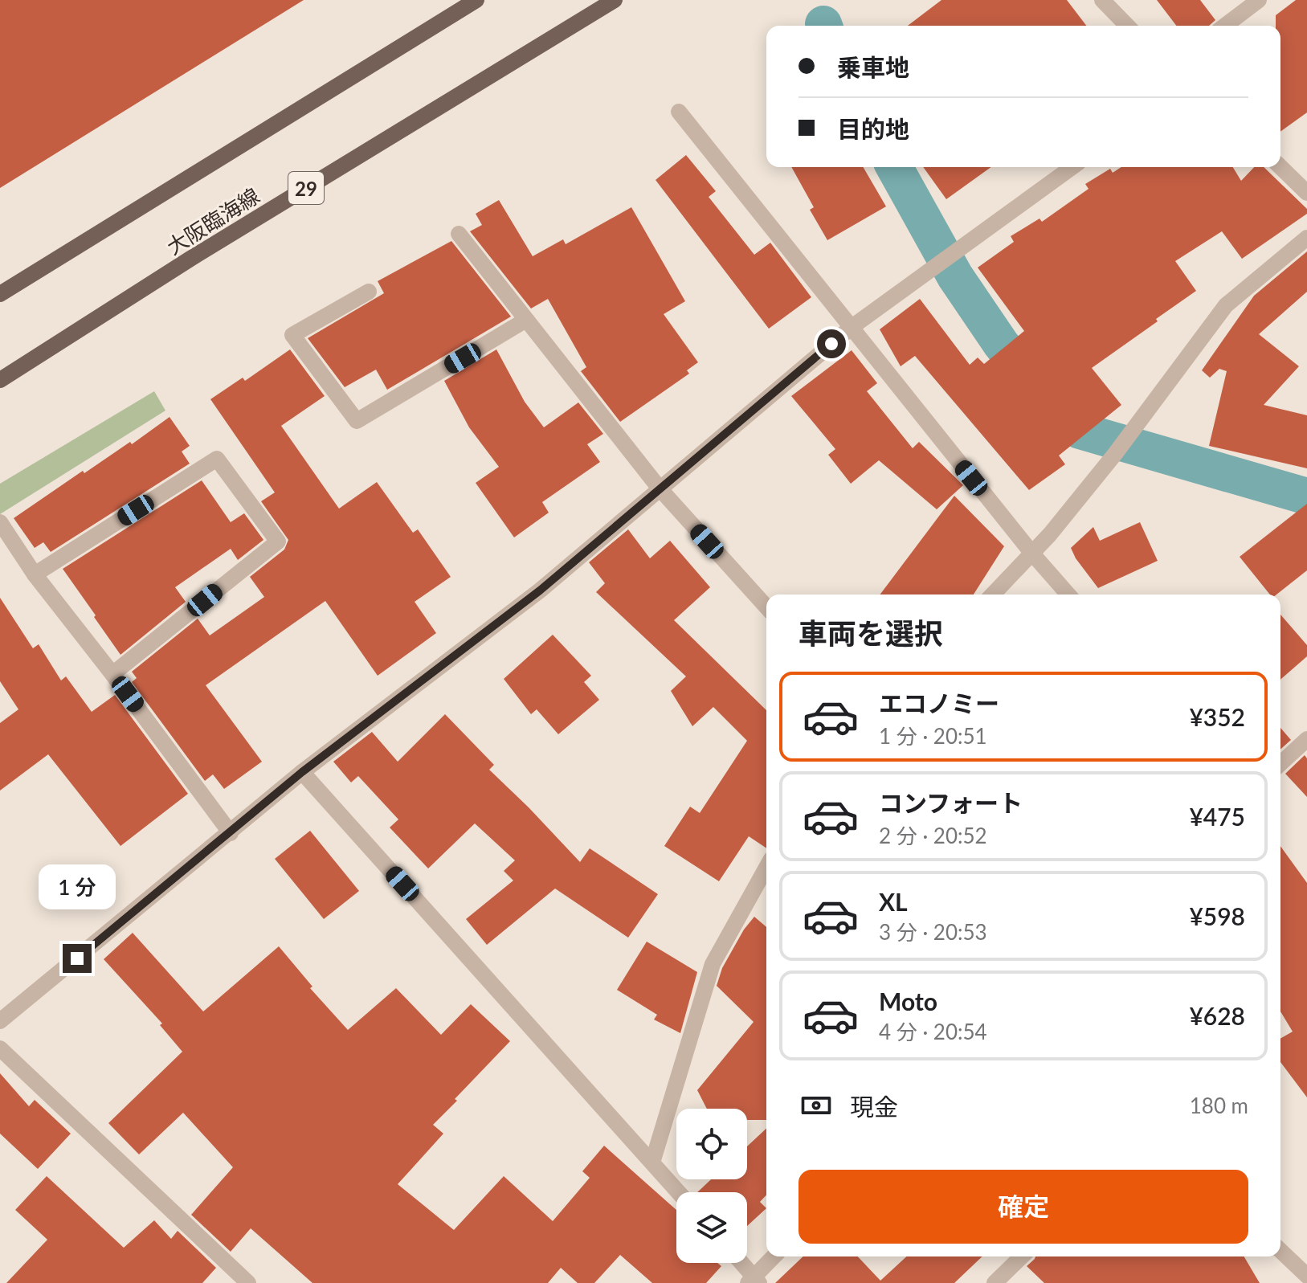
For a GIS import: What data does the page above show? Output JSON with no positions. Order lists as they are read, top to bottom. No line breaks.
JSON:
{"streets":{"main road":["29","大阪臨海線"]},"page":{"banner":["乗車地","目的地"],"heading":"車両を選択","list":[{"name":"エコノミー","note":"1 分 · 20:51","value":"¥352"},{"name":"コンフォート","note":"2 分 · 20:52","value":"¥475"},{"name":"XL","note":"3 分 · 20:53","value":"¥598"},{"name":"Moto","note":"4 分 · 20:54","value":"¥628"}],"bubble":"1 分","pay":["現金","180 m"],"buttons":"確定"}}
